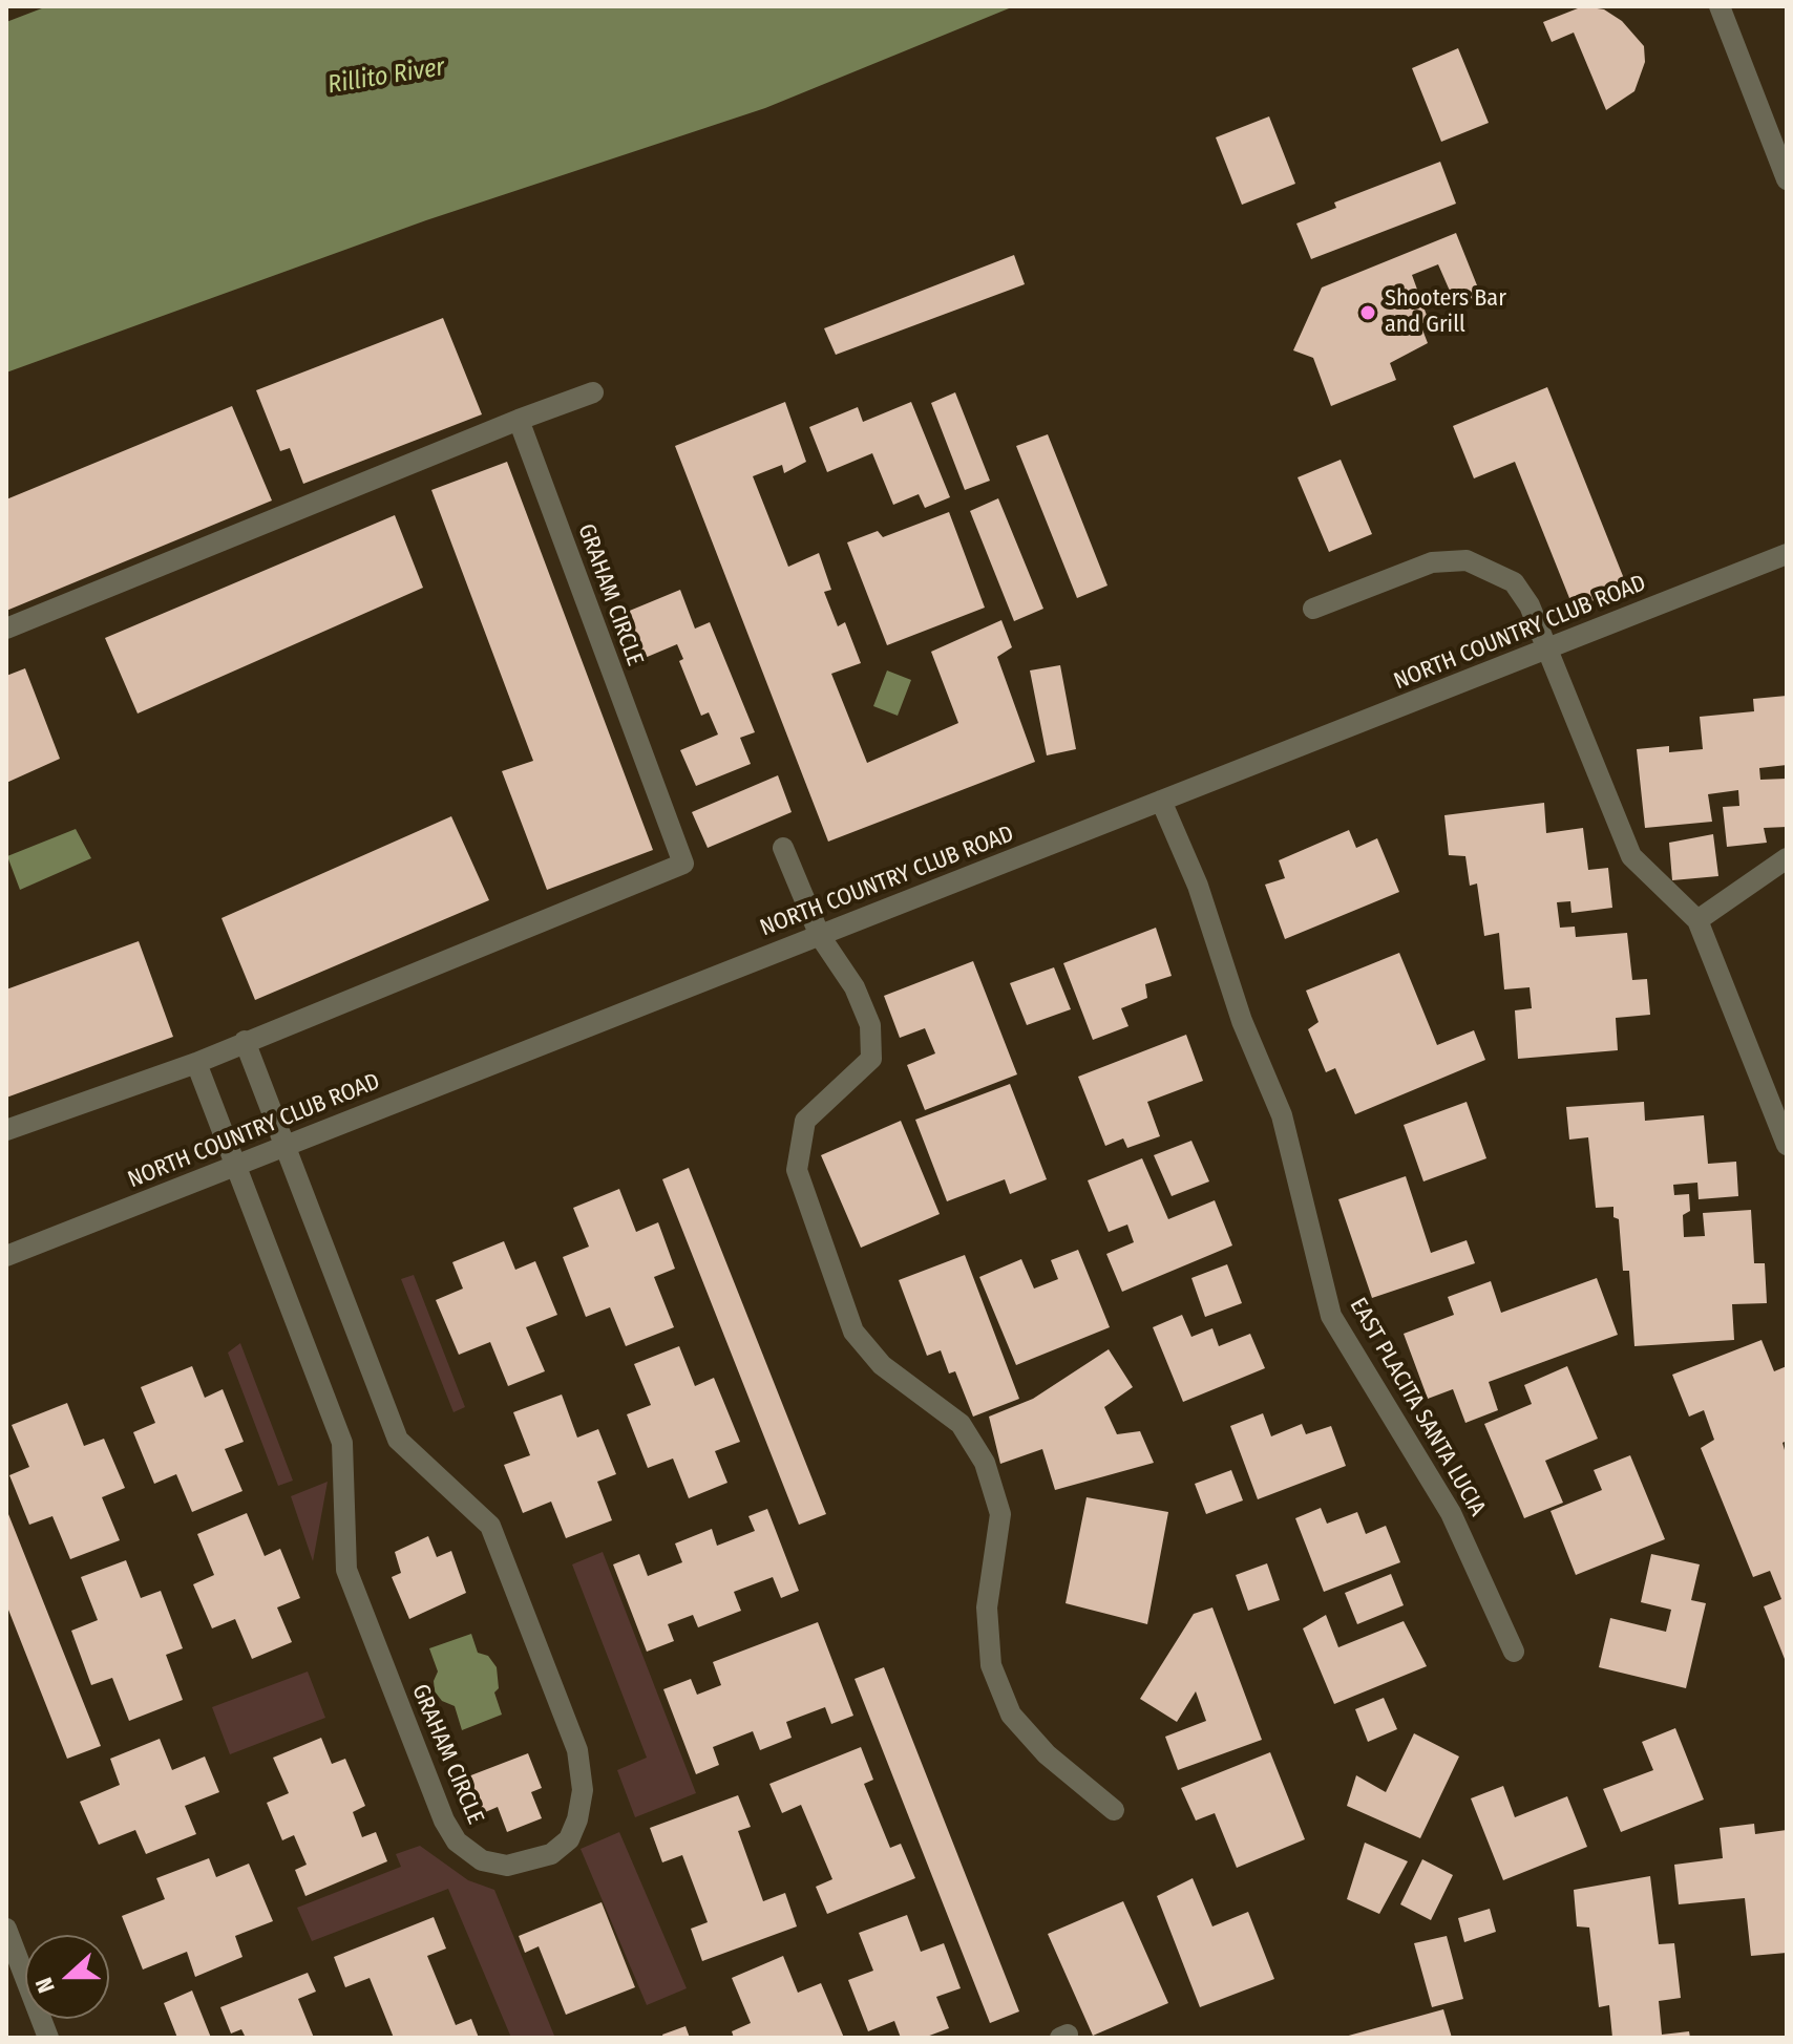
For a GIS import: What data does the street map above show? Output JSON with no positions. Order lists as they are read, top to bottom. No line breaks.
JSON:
{"streets":{"street":["GRAHAM CIRCLE","NORTH COUNTRY CLUB ROAD","EAST PLACITA SANTA LUCIA"]},"crossings":[["GRAHAM CIRCLE","NORTH COUNTRY CLUB ROAD"],["NORTH COUNTRY CLUB ROAD","EAST PLACITA SANTA LUCIA"]],"water":["Rillito River"],"places":["Shooters Bar and Grill"],"north":"left"}
